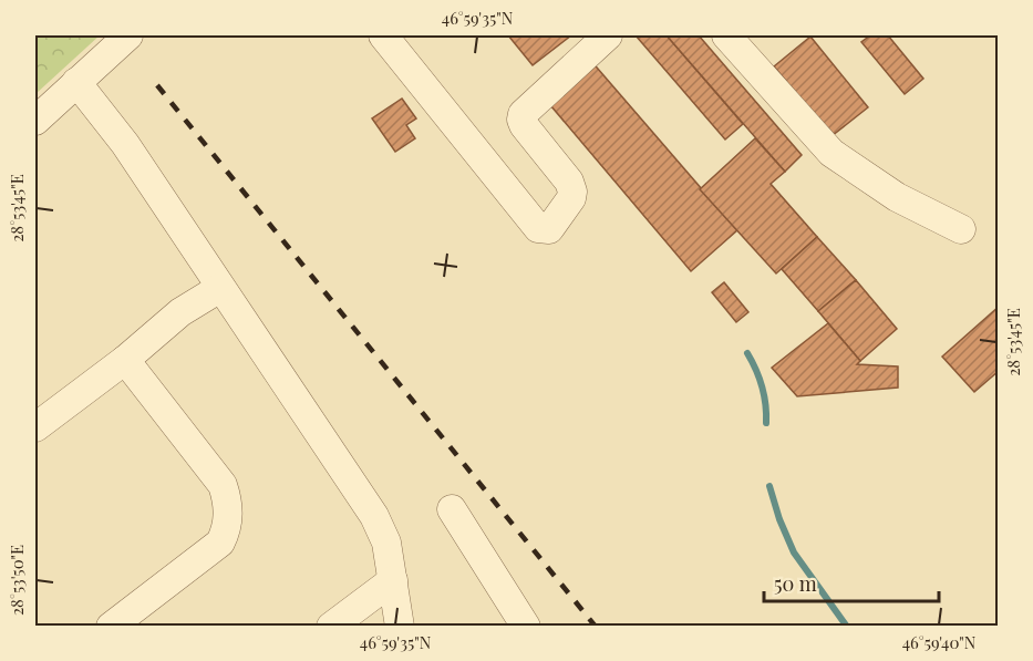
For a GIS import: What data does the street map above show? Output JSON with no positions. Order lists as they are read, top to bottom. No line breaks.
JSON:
{"scale_bar":"50 m","coordinates":["46°59'35\"N","28°53'45\"E","28°53'50\"E","46°59'40\"N"]}
